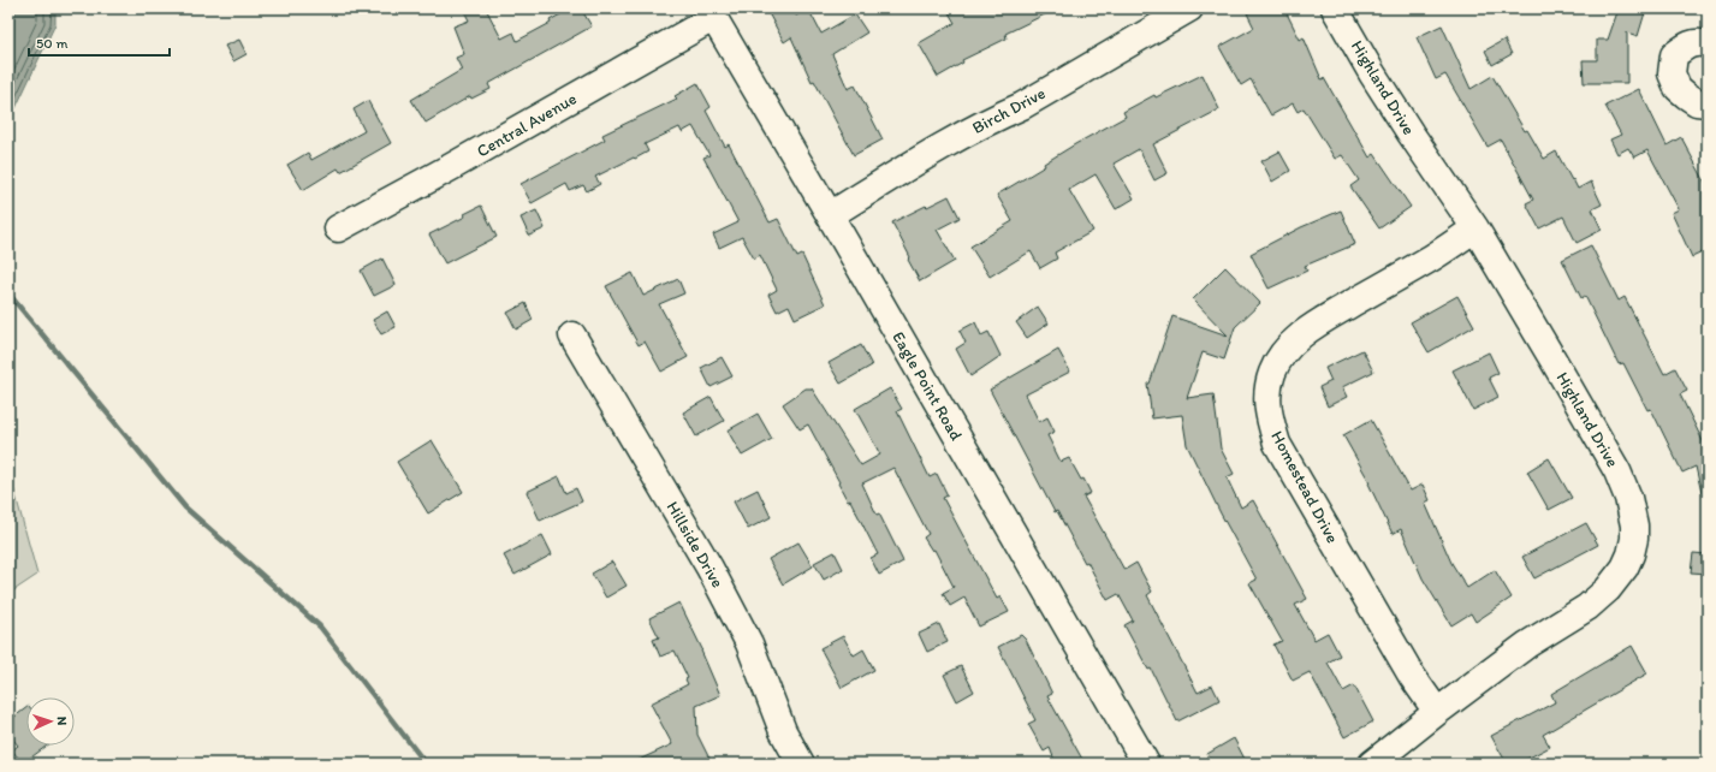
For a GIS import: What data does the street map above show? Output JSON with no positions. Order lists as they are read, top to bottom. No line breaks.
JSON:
{"streets":{"street":["Highland Drive","Birch Drive","Central Avenue","Eagle Point Road","Homestead Drive","Hillside Drive"]},"crossings":[["Highland Drive","Homestead Drive"],["Birch Drive","Eagle Point Road"],["Central Avenue","Eagle Point Road"]],"scale_bar":"50 m","north":"right"}
